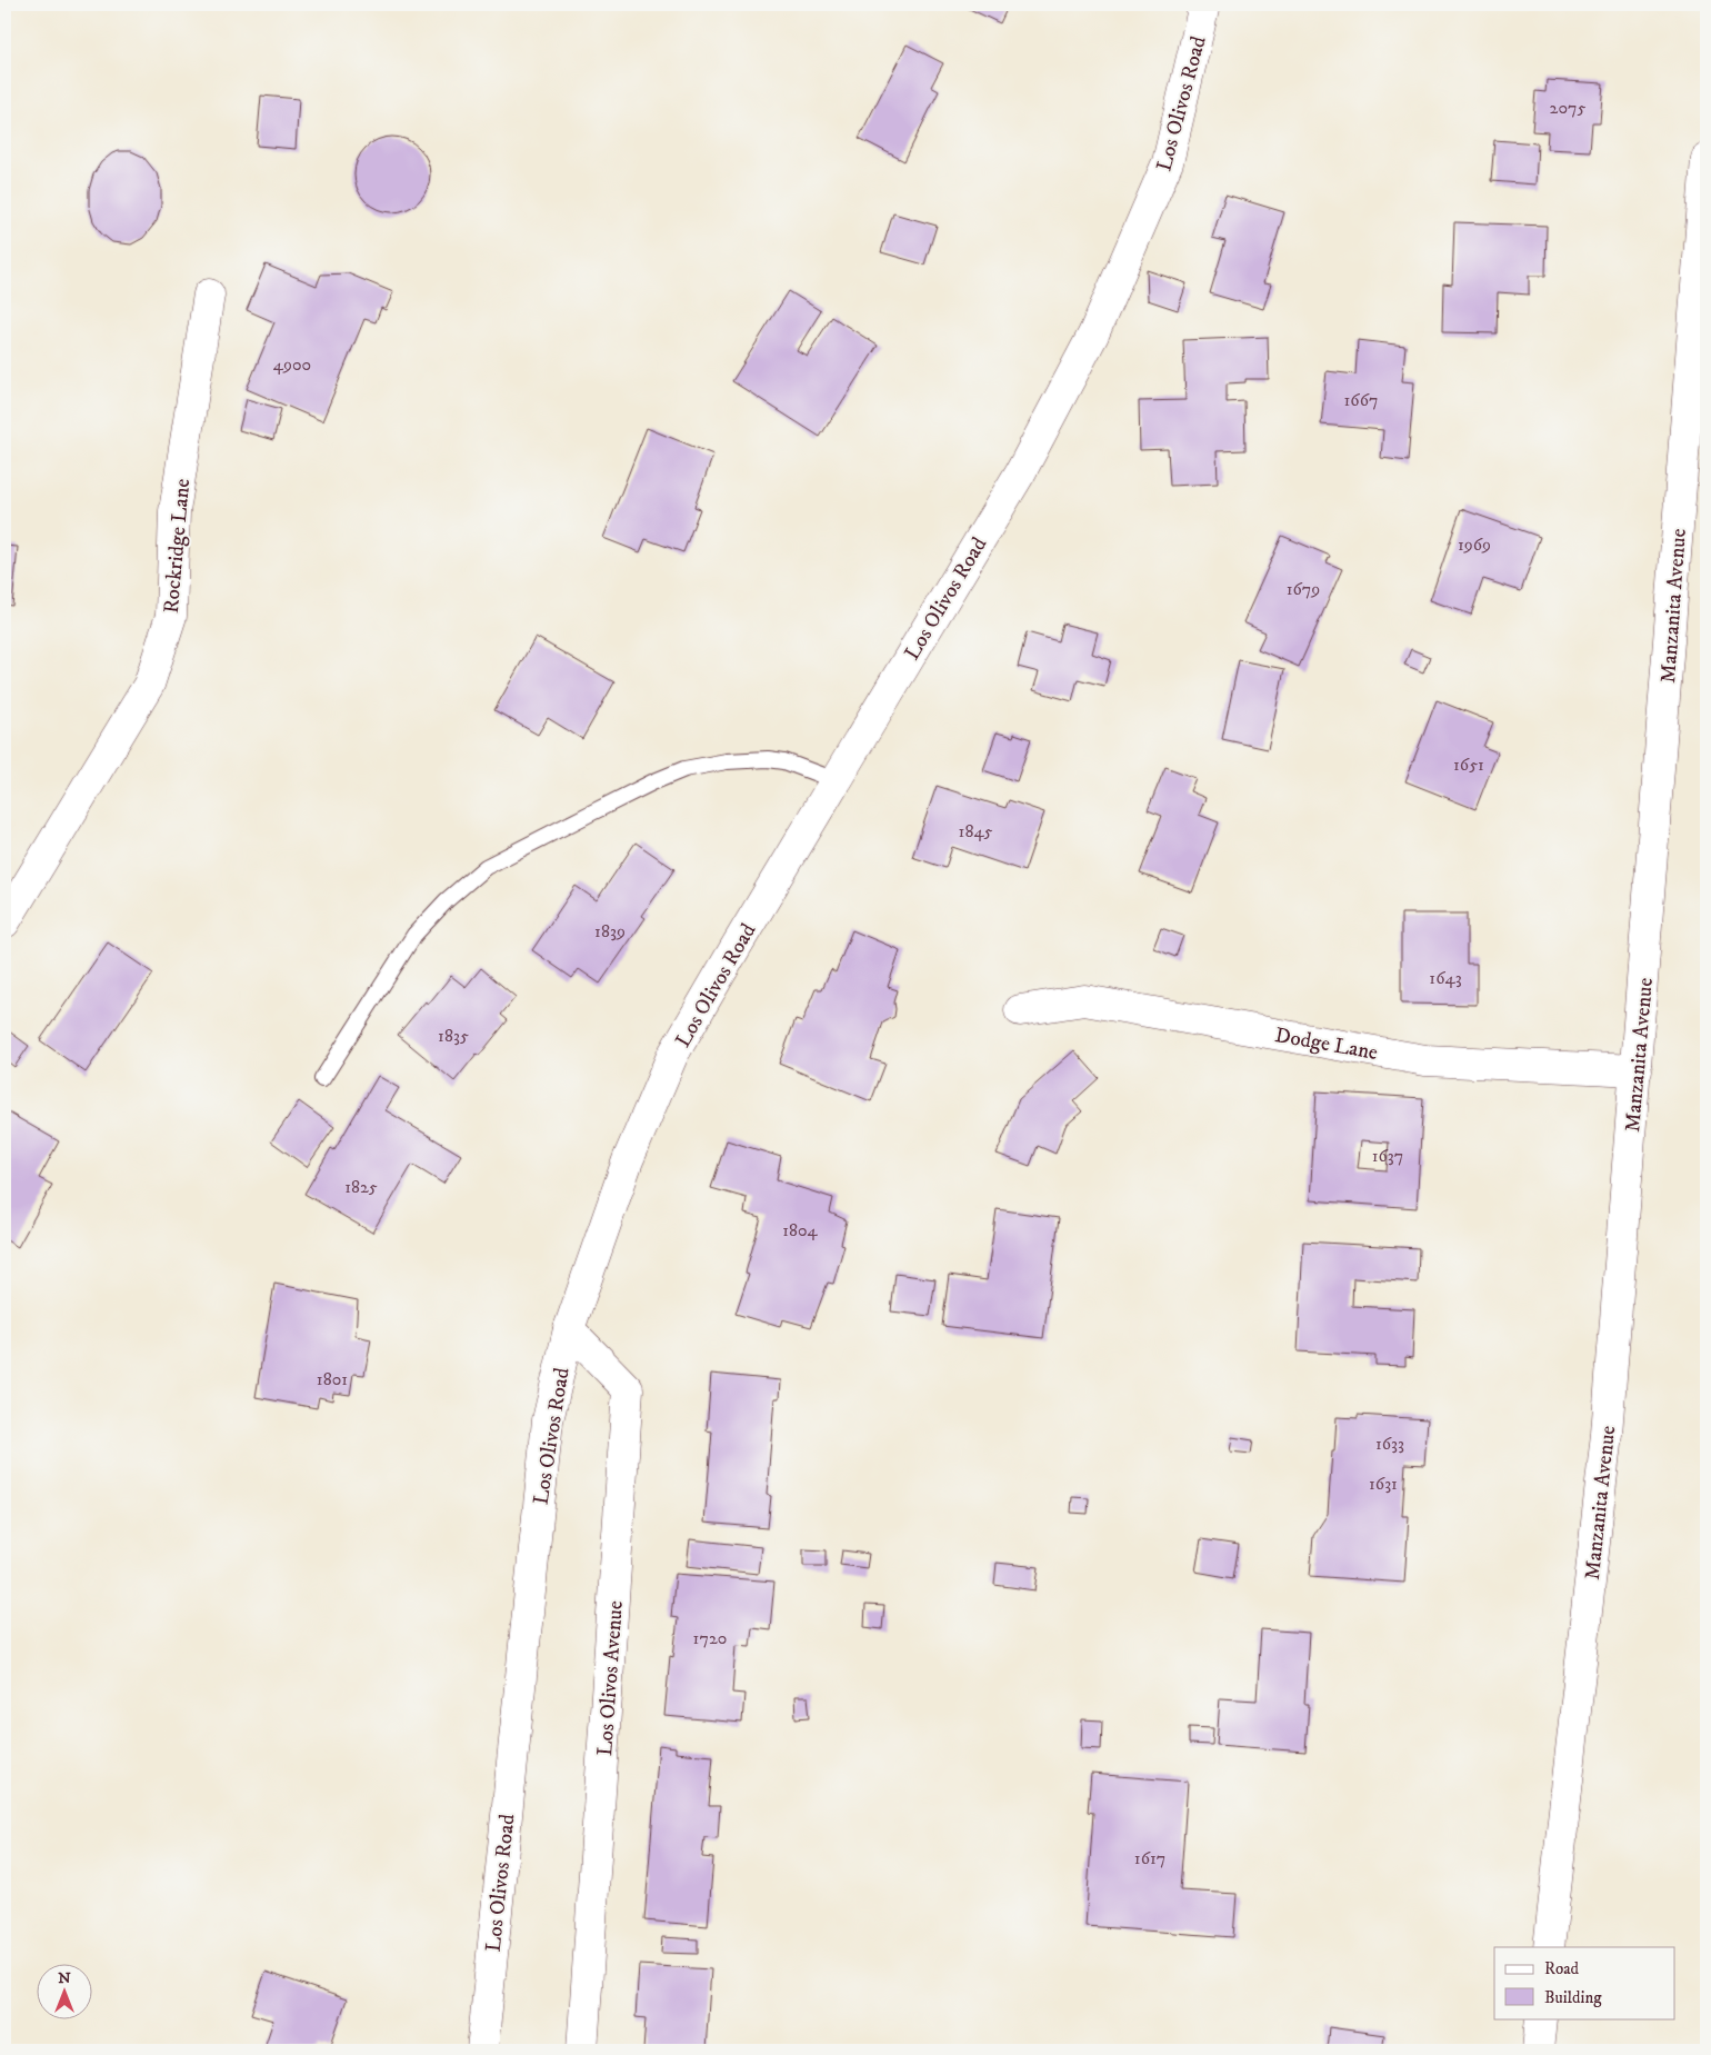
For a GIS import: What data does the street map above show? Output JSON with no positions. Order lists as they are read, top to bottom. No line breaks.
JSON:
{"streets":{"street":["Los Olivos Road","Rockridge Lane","Manzanita Avenue","Dodge Lane","Los Olivos Avenue"]},"crossings":[["Los Olivos Road","Los Olivos Avenue"],["Manzanita Avenue","Dodge Lane"]],"house_numbers":["2075","4900","1667","1969","1679","1651","1845","1839","1643","1835","1637","1825","1804","1801","1633","1631","1720","1617"],"legend":["Road","Building"],"north":"top"}
